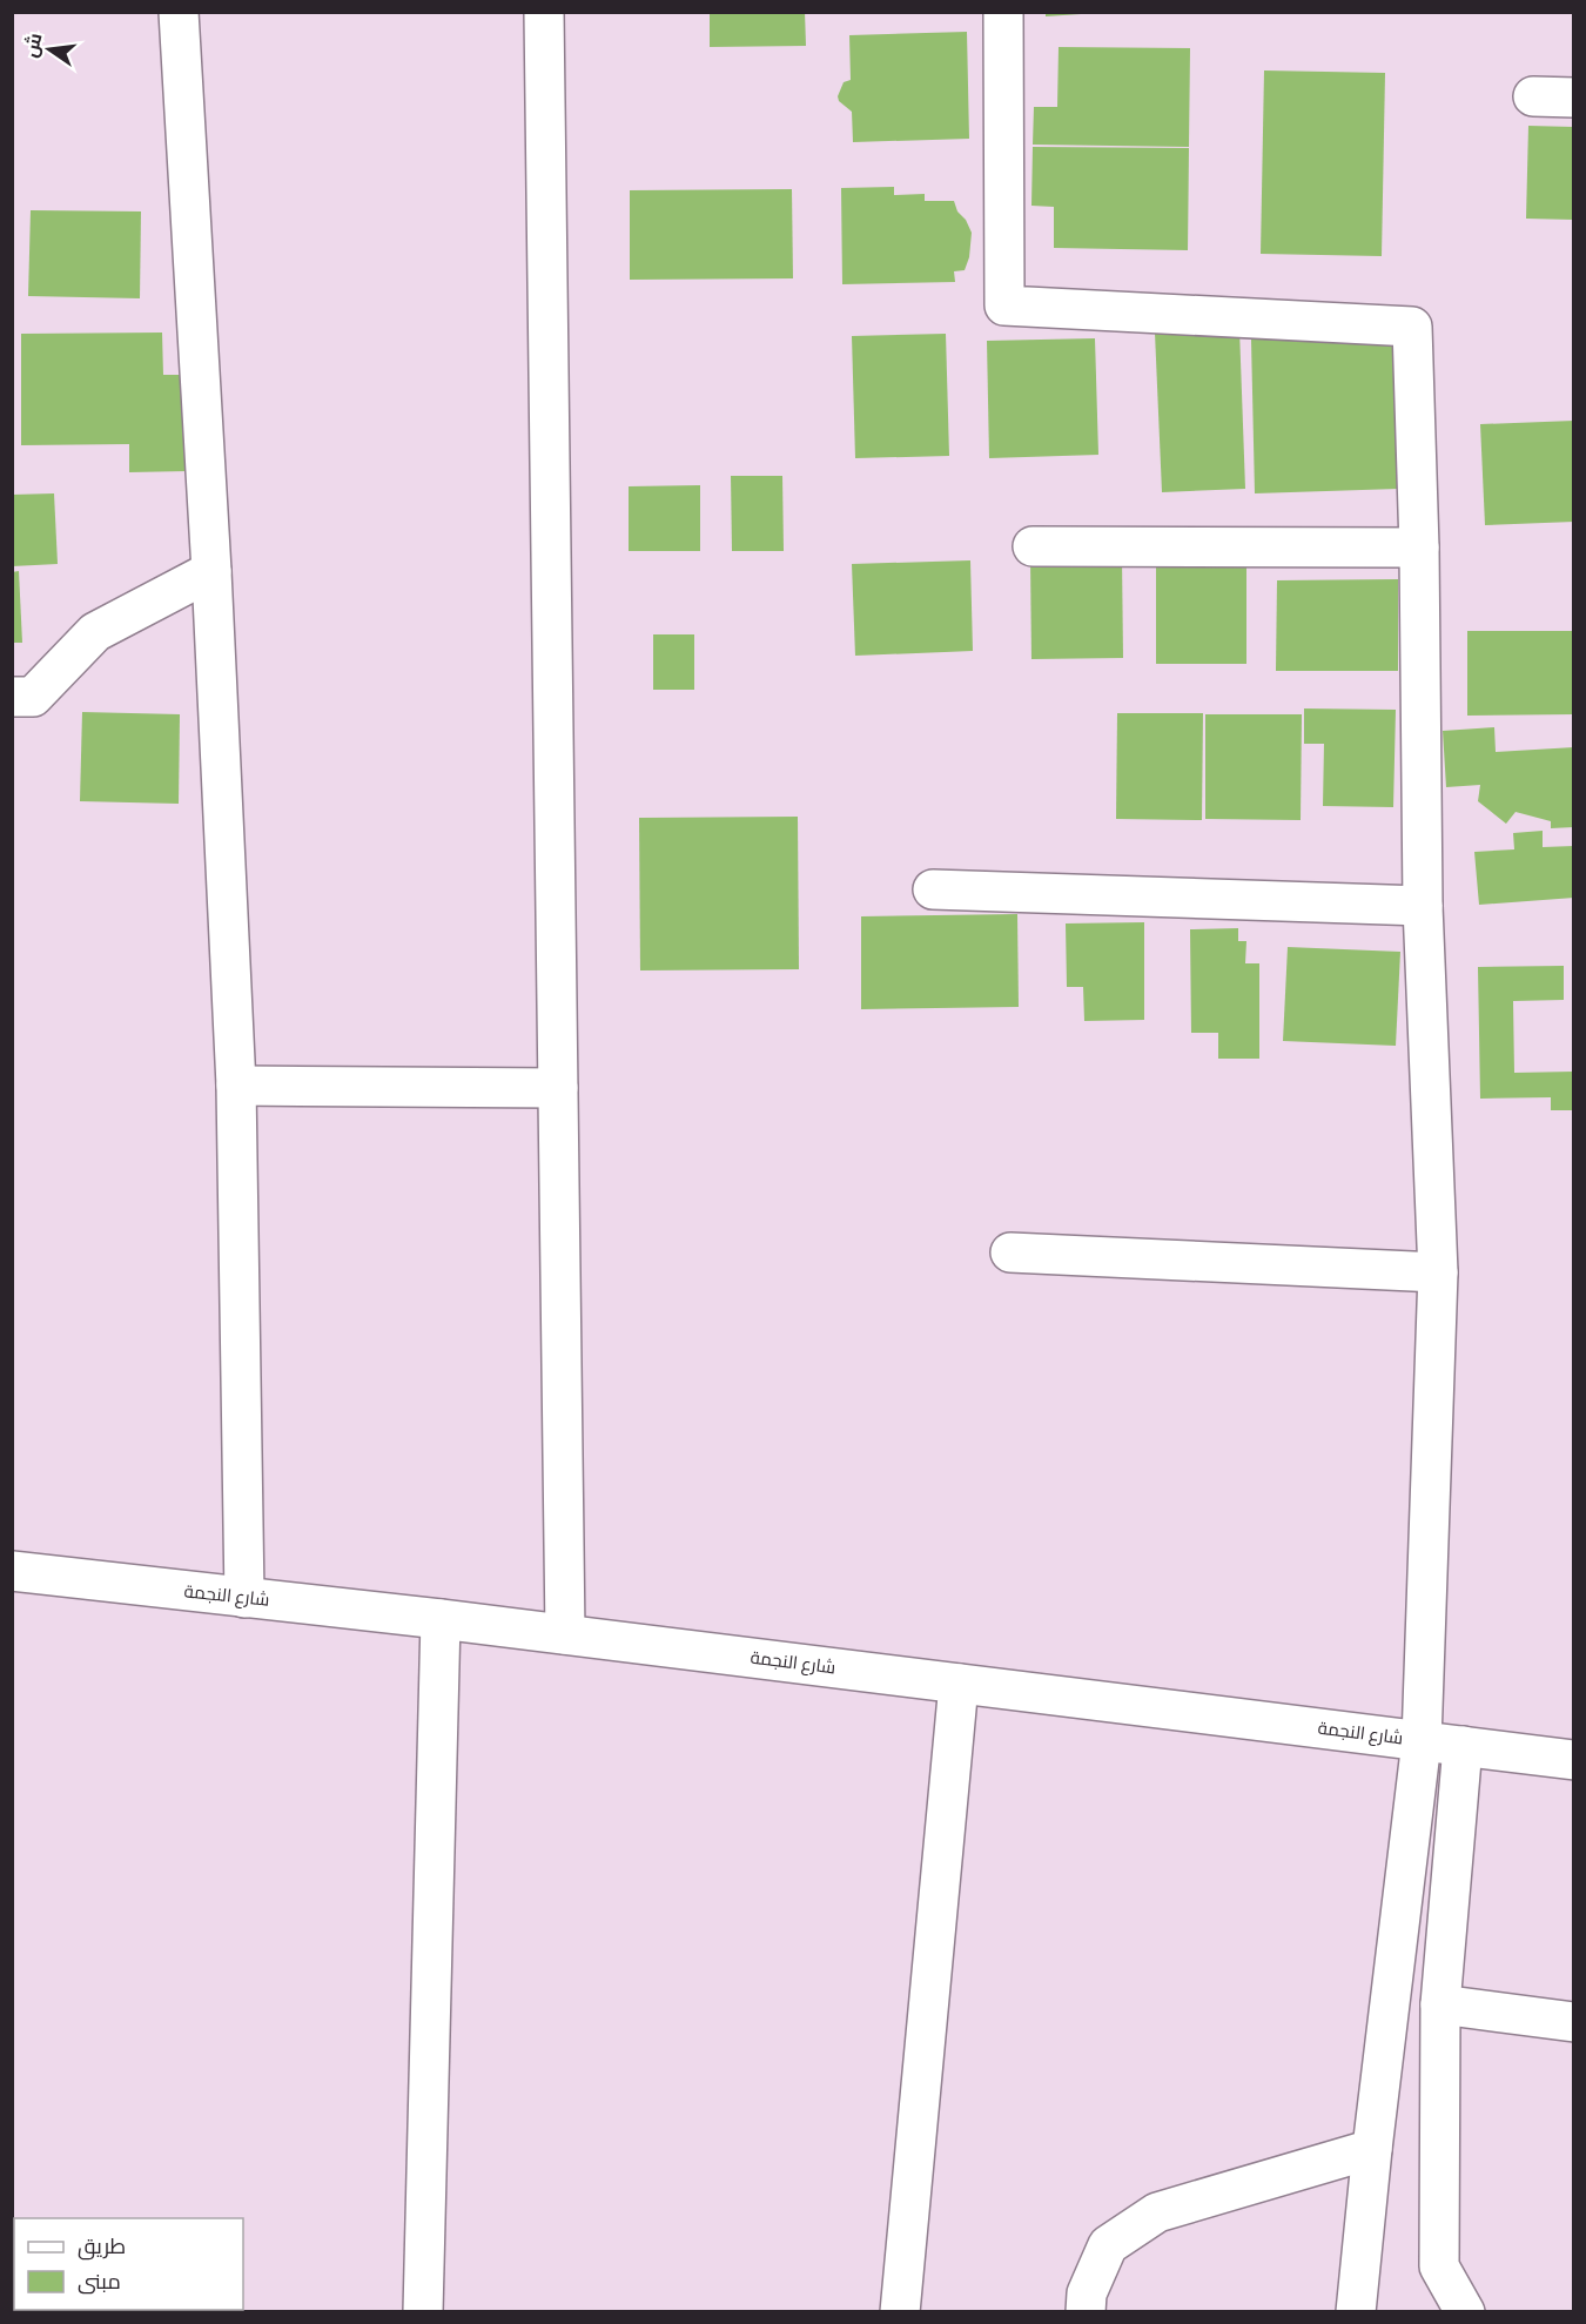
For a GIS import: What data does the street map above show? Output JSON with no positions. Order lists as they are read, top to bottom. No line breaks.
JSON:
{"streets":{"street":["شارع النجمة"]},"legend":["طريق","مبنى"],"north":"left"}
